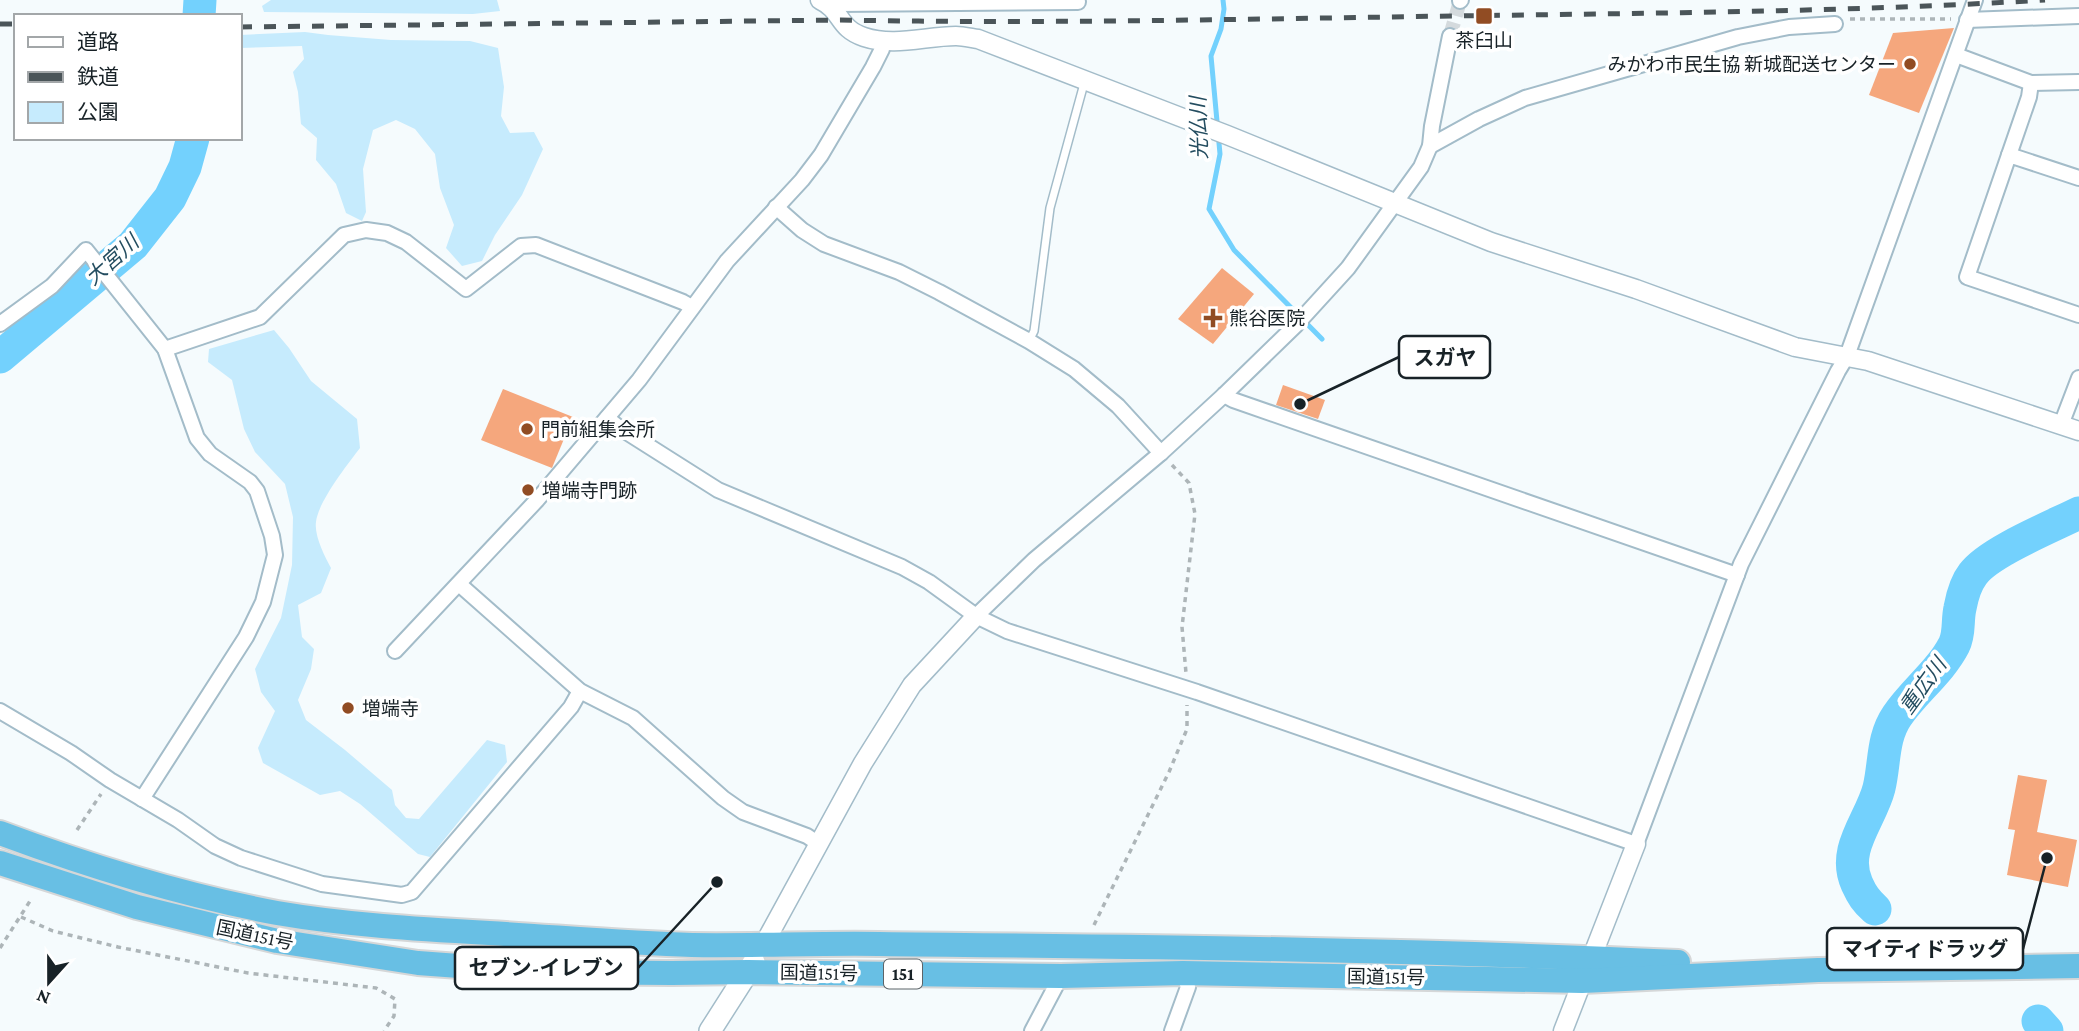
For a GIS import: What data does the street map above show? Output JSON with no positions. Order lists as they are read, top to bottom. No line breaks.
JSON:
{"streets":{"highway":["国道151号","151"]},"water":["光仏川","大宮川","重広川"],"places":{"transit":["茶臼山"],"other":["みかわ市民生協 新城配送センター","スガヤ","門前組集会所","増端寺門跡","増端寺","マイティドラッグ","セブン-イレブン"],"health":["熊谷医院"]},"legend":["道路","鉄道","公園"],"north":"bottom"}
